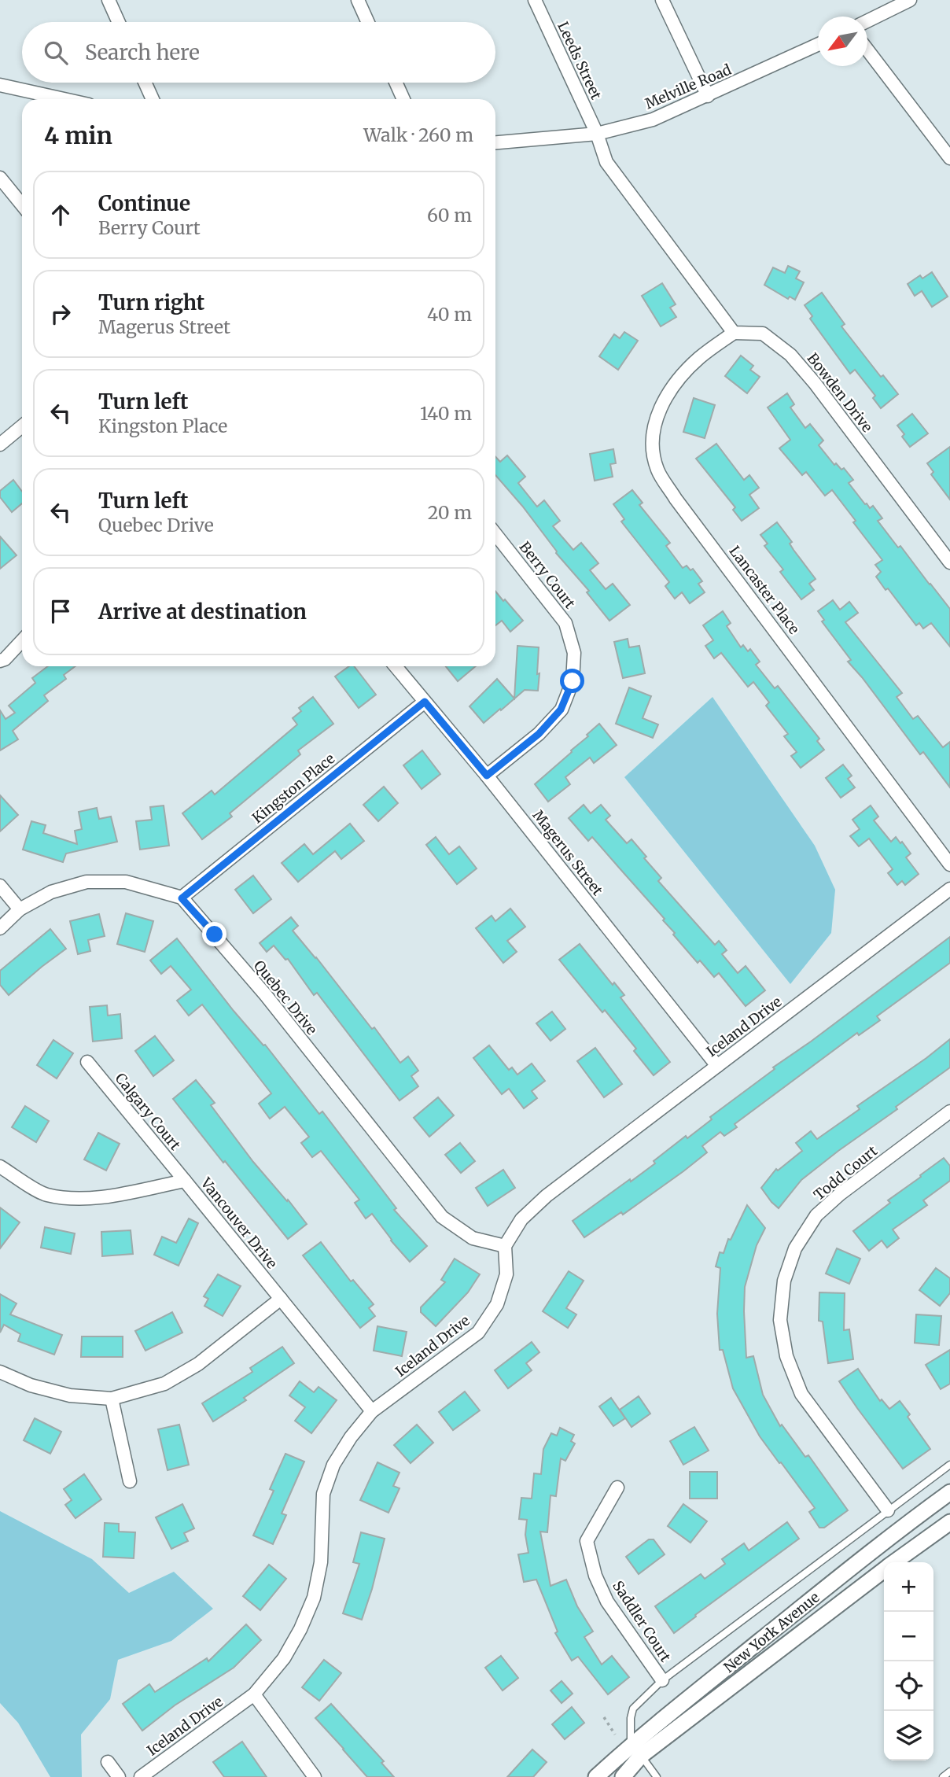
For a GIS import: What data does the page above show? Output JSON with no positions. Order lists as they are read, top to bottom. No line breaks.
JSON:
{"streets":{"street":["Leeds Street","Melville Road","Bowden Drive","Berry Court","Lancaster Place","Kingston Place","Magerus Street","Quebec Drive","Iceland Drive","Calgary Court","Todd Court","Vancouver Drive","Saddler Court","New York Avenue"]},"crossings":[["Leeds Street","Melville Road"],["Bowden Drive","Lancaster Place"],["Berry Court","Magerus Street"],["Kingston Place","Magerus Street"],["Kingston Place","Quebec Drive"],["Magerus Street","Iceland Drive"],["Quebec Drive","Iceland Drive"],["Iceland Drive","Vancouver Drive"],["Calgary Court","Vancouver Drive"]],"north":"bottom left","page":{"search":"Search here","heading":["4 min","Walk · 260 m"],"list":[["Continue","Berry Court","60 m"],["Turn right","Magerus Street","40 m"],["Turn left","Kingston Place","140 m"],["Turn left","Quebec Drive","20 m"],"Arrive at destination"],"map_buttons":["+","−"]}}
